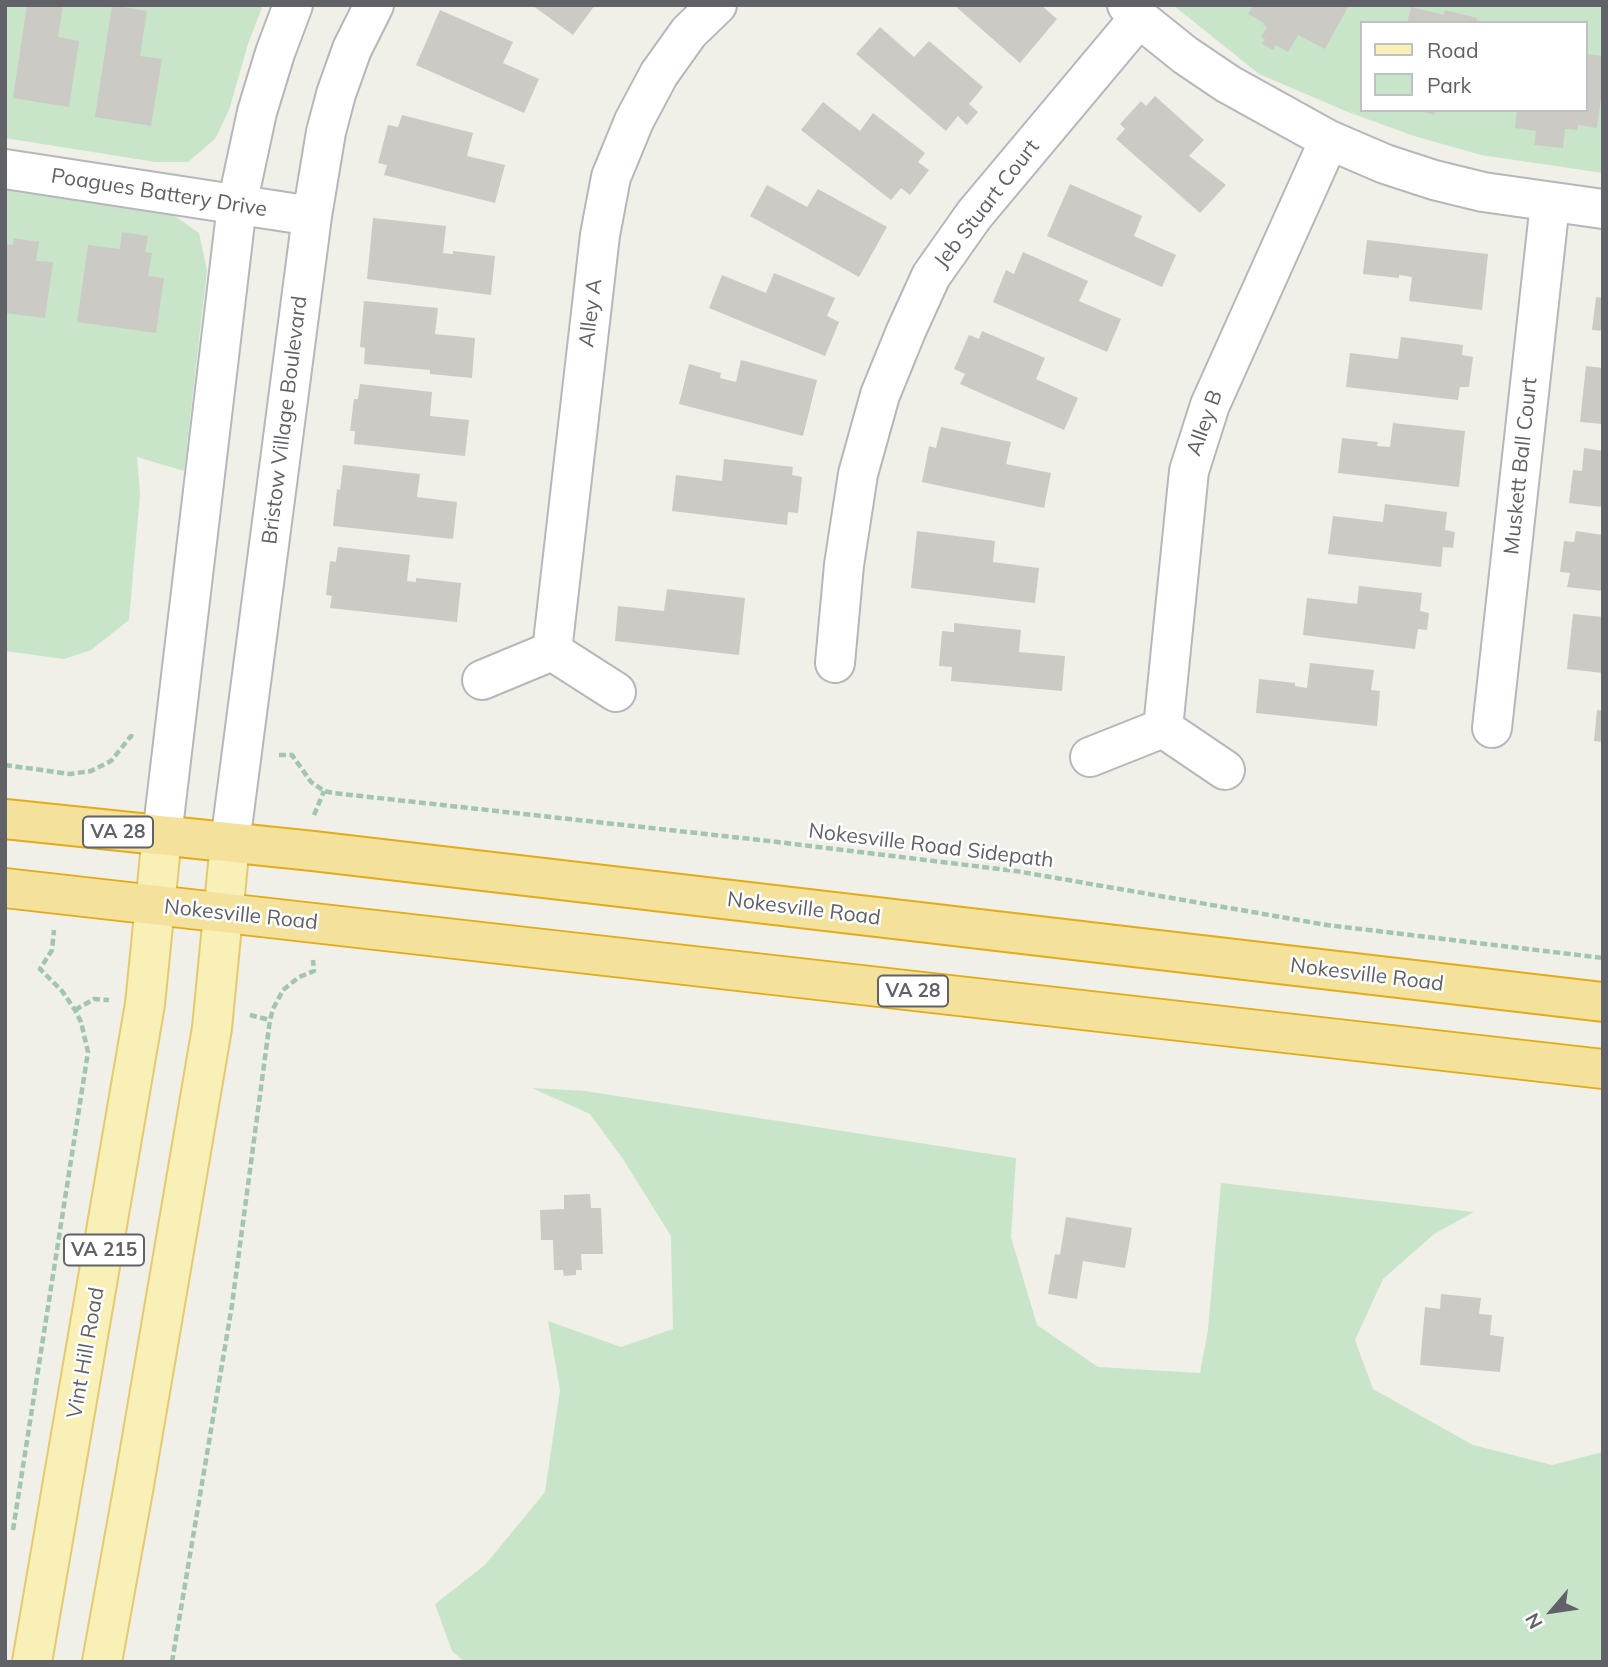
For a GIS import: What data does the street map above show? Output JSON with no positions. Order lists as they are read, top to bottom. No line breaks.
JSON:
{"streets":{"highway":["VA 28","Nokesville Road"],"main road":["VA 215","Vint Hill Road"],"street":["Poagues Battery Drive","Jeb Stuart Court","Alley A","Bristow Village Boulevard","Alley B","Muskett Ball Court"],"path":["Nokesville Road Sidepath"]},"crossings":[["Poagues Battery Drive","Bristow Village Boulevard"],["Bristow Village Boulevard","Nokesville Road"],["Bristow Village Boulevard","VA 215"],["Nokesville Road","VA 215"],["Nokesville Road","Vint Hill Road"]],"legend":["Road","Park"],"north":"bottom left"}
